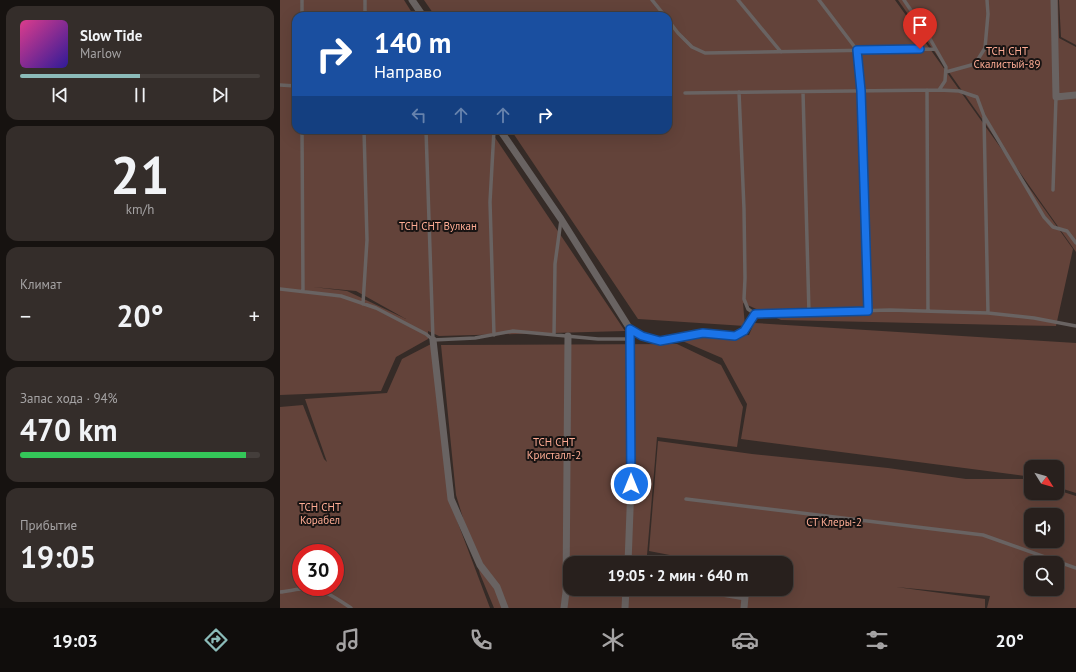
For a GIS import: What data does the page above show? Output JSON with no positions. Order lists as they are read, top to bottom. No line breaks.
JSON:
{"parks":["ТСН СНТ Скалистый-89","ТСН СНТ Вулкан","ТСН СНТ Кристалл-2","ТСН СНТ Корабел","СТ Клеры-2"],"north":"bottom right","page":{"turn":["140 m","Направо"],"song":["Slow Tide","Marlow"],"tile":[["21","km/h"],"Климат",["Запас хода · 94%","470 km"],["Прибытие","19:05"]],"heat":["−","20°","+"],"limit":"30","trip":"19:05 · 2 мин · 640 m","tabs":["19:03","20°"]}}
